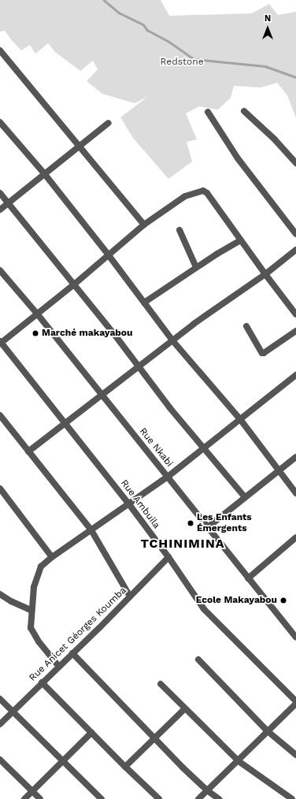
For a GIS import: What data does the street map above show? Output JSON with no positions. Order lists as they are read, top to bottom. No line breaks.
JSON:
{"streets":{"street":["Rue Nkabi","Rue Ambuila","Rue Anicet Géorges Koumba"]},"crossings":[["Rue Ambuila","Rue Anicet Géorges Koumba"]],"districts":["TCHINIMINA"],"parks":["Redstone"],"places":["Marché makayabou","Les Enfants Émergents","Ecole Makayabou"],"north":"top"}
